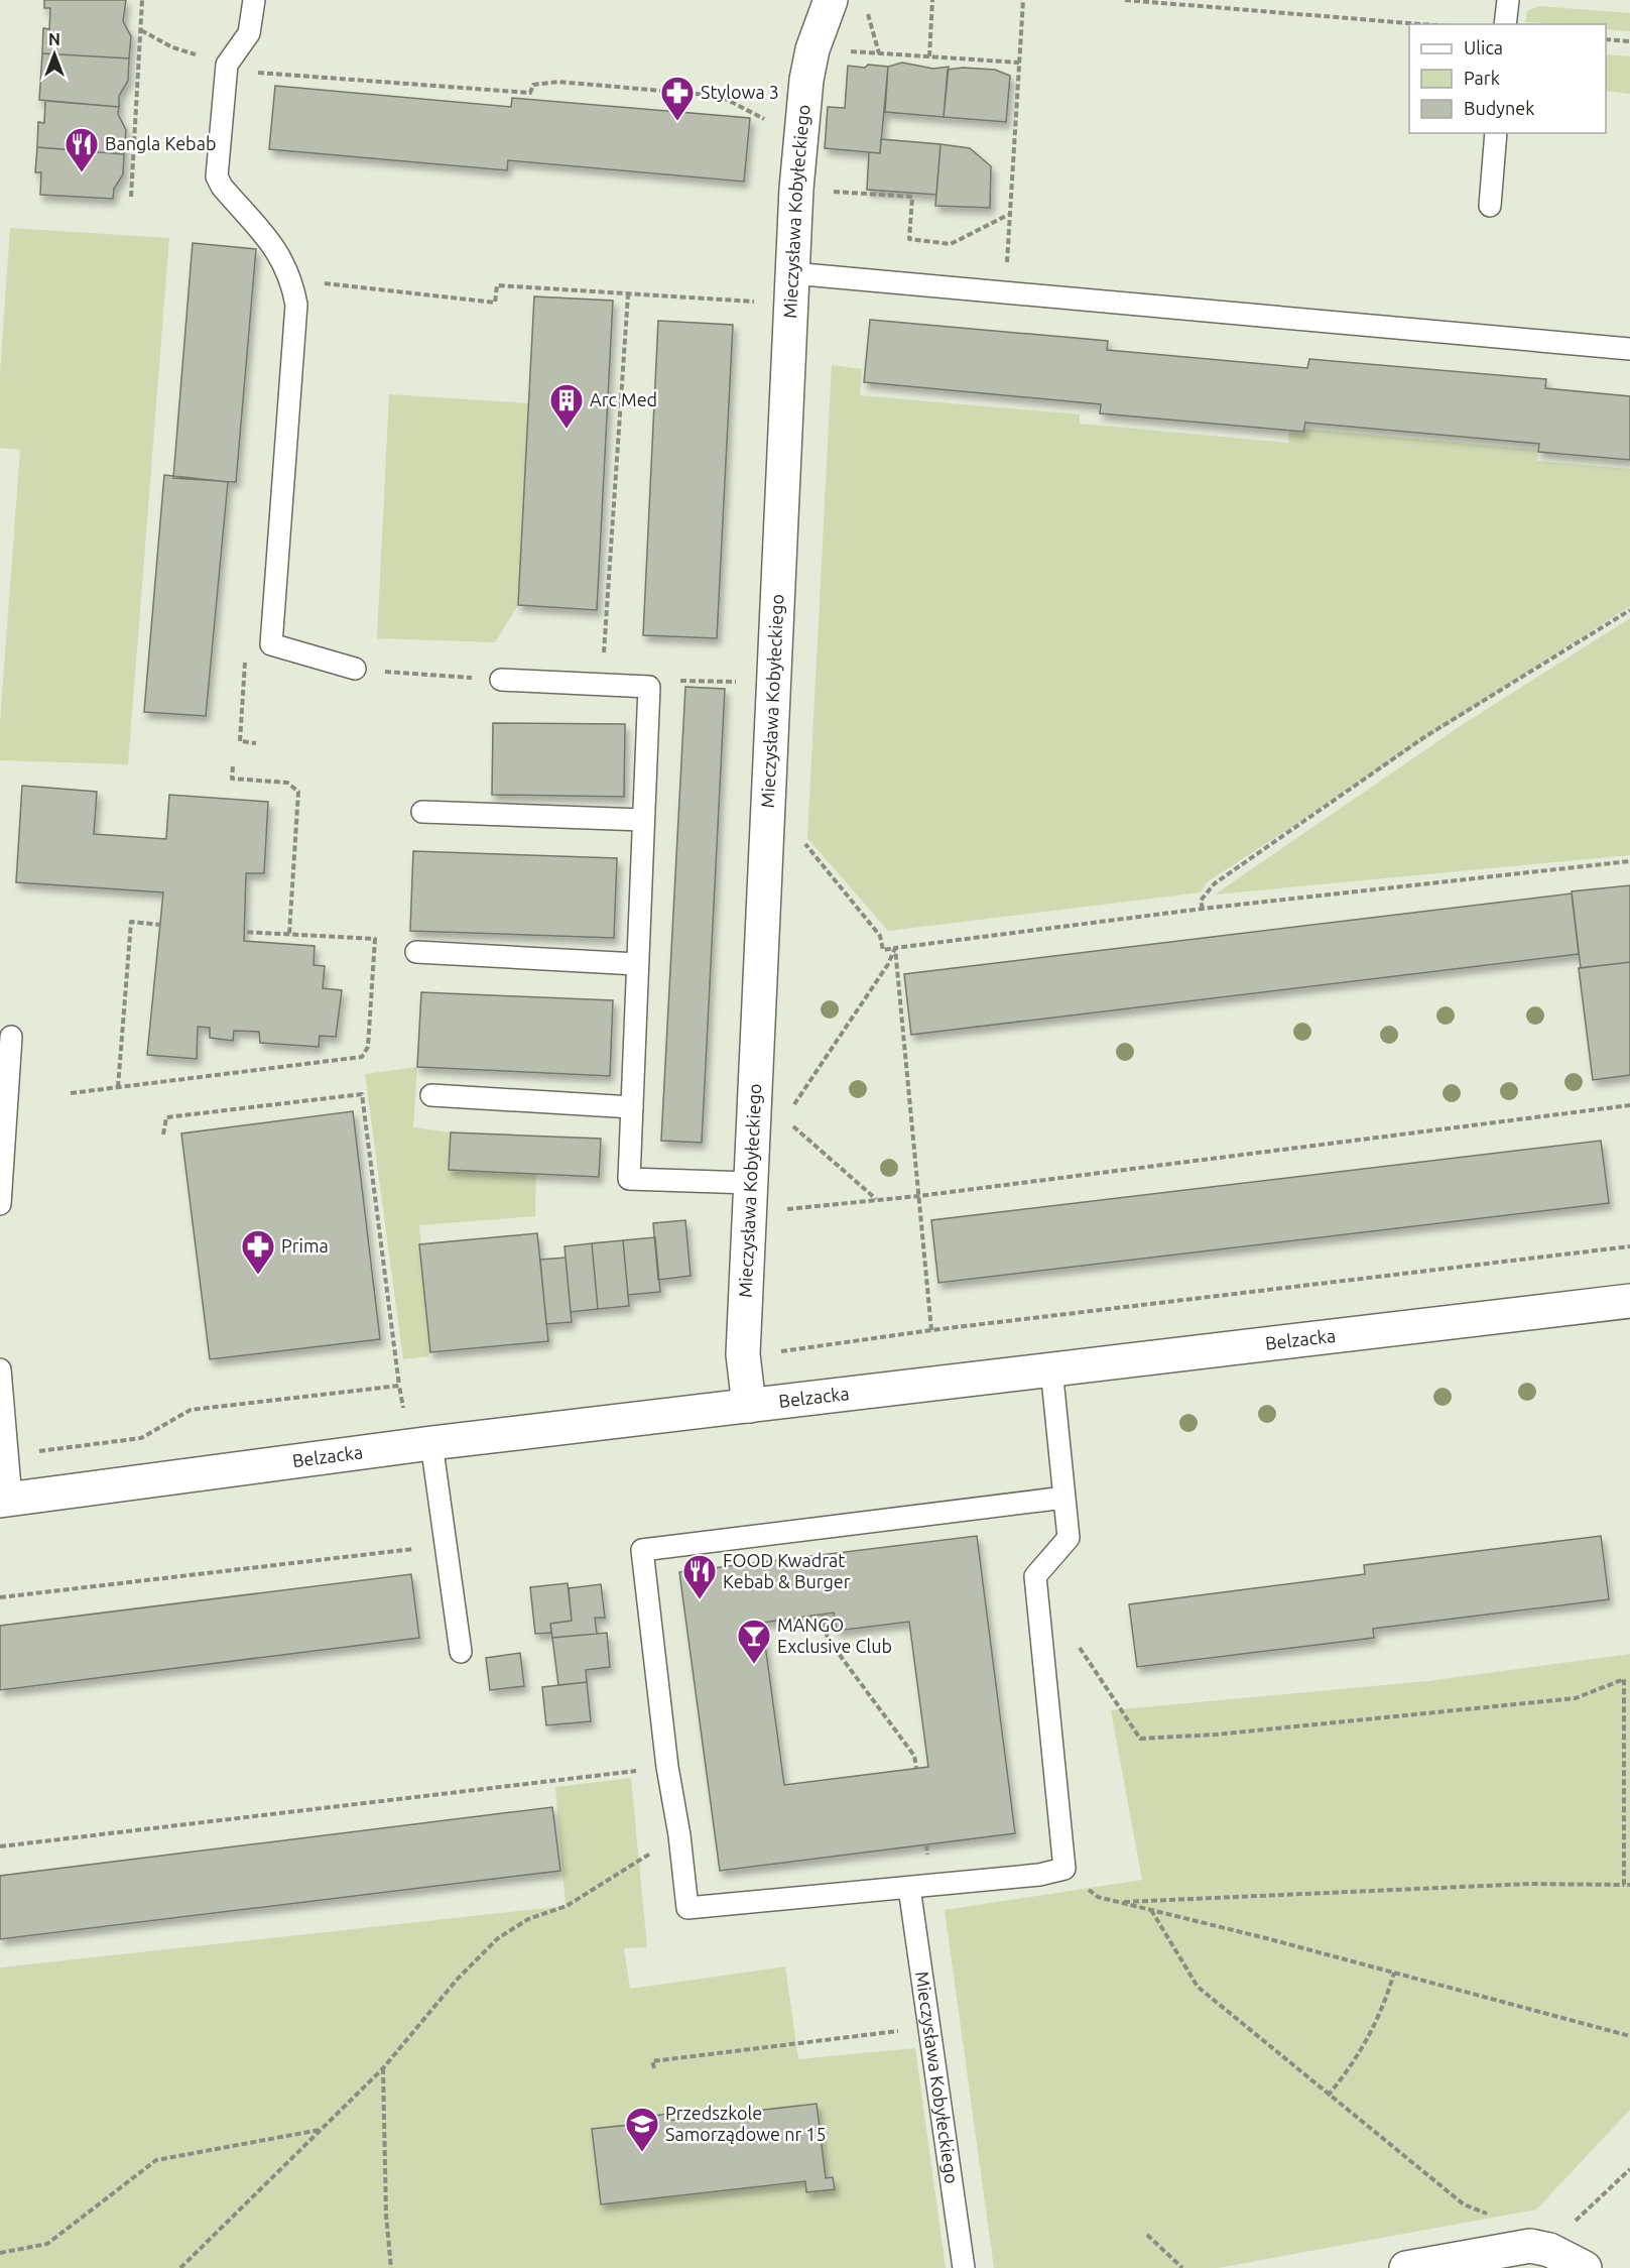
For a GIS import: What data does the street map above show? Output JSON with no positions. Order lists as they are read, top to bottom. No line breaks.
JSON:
{"streets":{"street":["Mieczysława Kobyłeckiego","Belzacka"]},"crossings":[["Mieczysława Kobyłeckiego","Belzacka"]],"places":{"pharmacy":["Stylowa 3","Prima"],"restaurant":["Bangla Kebab","FOOD Kwadrat Kebab & Burger"],"building":["Arc Med"],"bar":["MANGO Exclusive Club"],"school or university":["Przedszkole Samorządowe nr 15"]},"legend":["Ulica","Park","Budynek"],"north":"top"}
